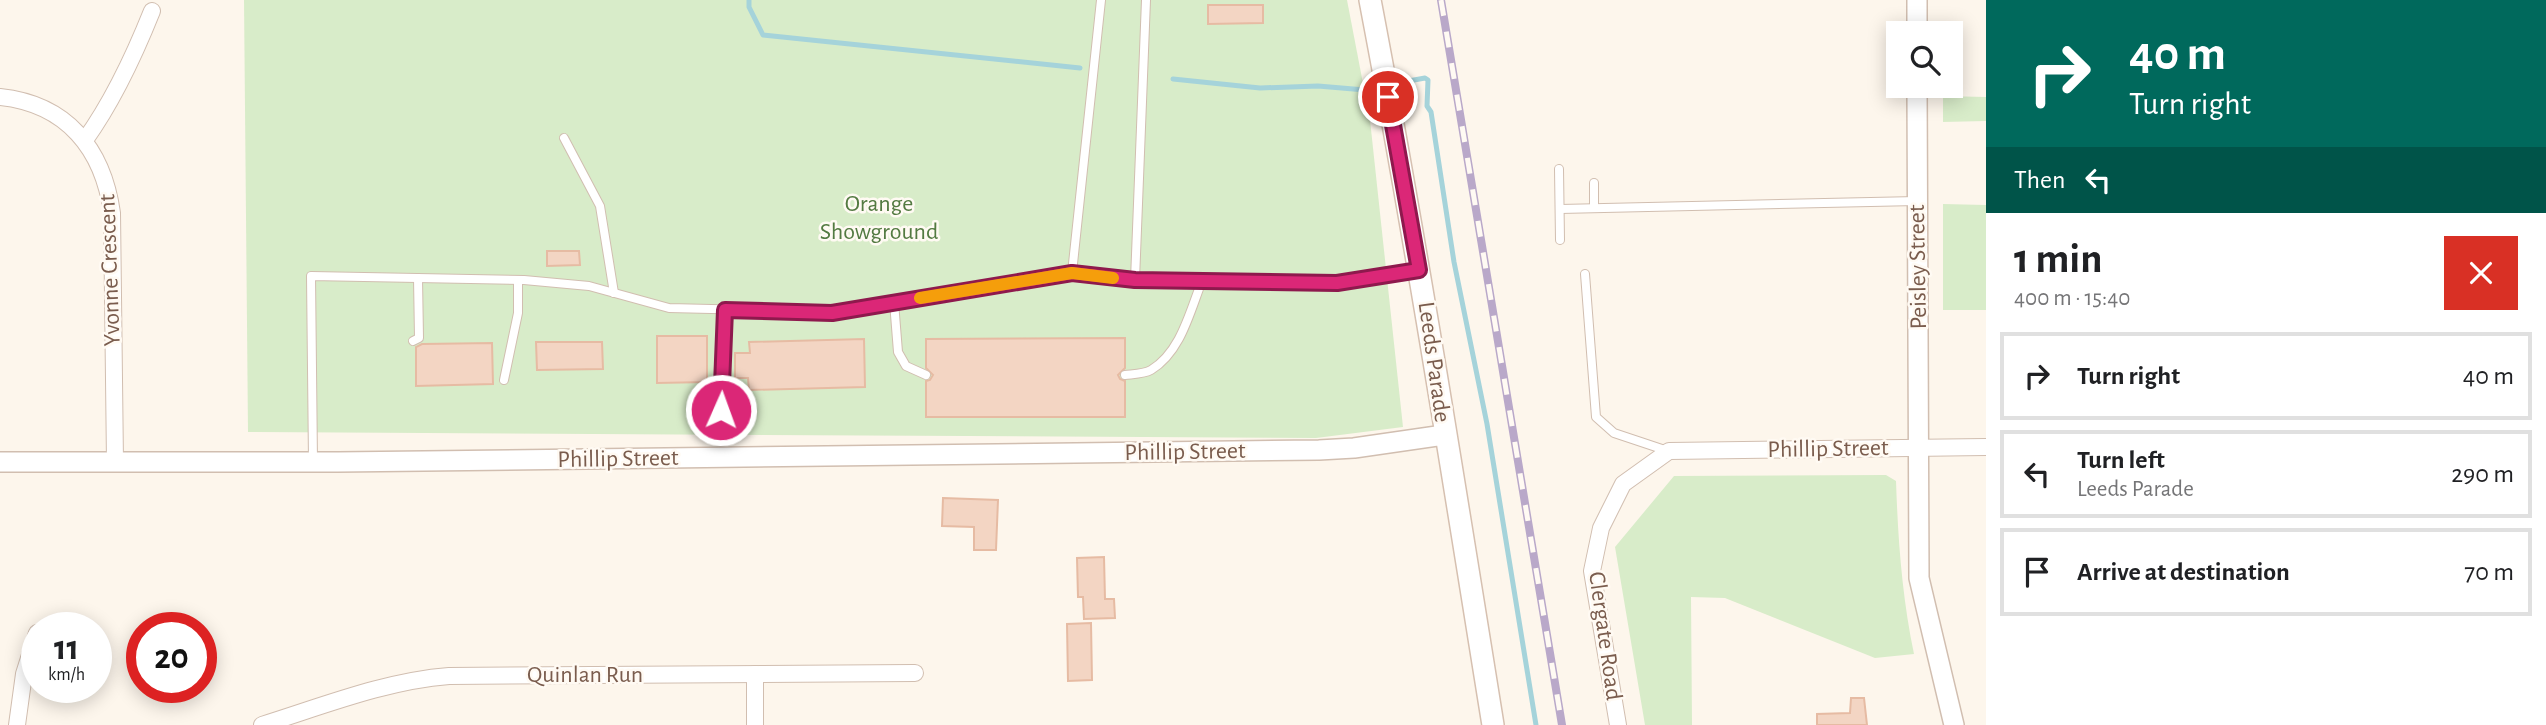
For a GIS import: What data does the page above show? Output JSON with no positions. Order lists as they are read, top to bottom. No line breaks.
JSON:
{"streets":{"main road":["Leeds Parade"],"street":["Peisley Street","Yvonne Crescent","Phillip Street","Clergate Road","Quinlan Run"]},"crossings":[["Peisley Street","Phillip Street"],["Yvonne Crescent","Phillip Street"],["Leeds Parade","Phillip Street"],["Phillip Street","Clergate Road"]],"parks":["Orange Showground"],"page":{"turn":["40 m","Turn right"],"then":"Then","heading":["1 min","400 m · 15:40"],"list":[{"name":"Turn right","value":"40 m"},{"name":"Turn left","note":"Leeds Parade","value":"290 m"},{"name":"Arrive at destination","value":"70 m"}],"speed":"11 km/h","limit":"20"}}
